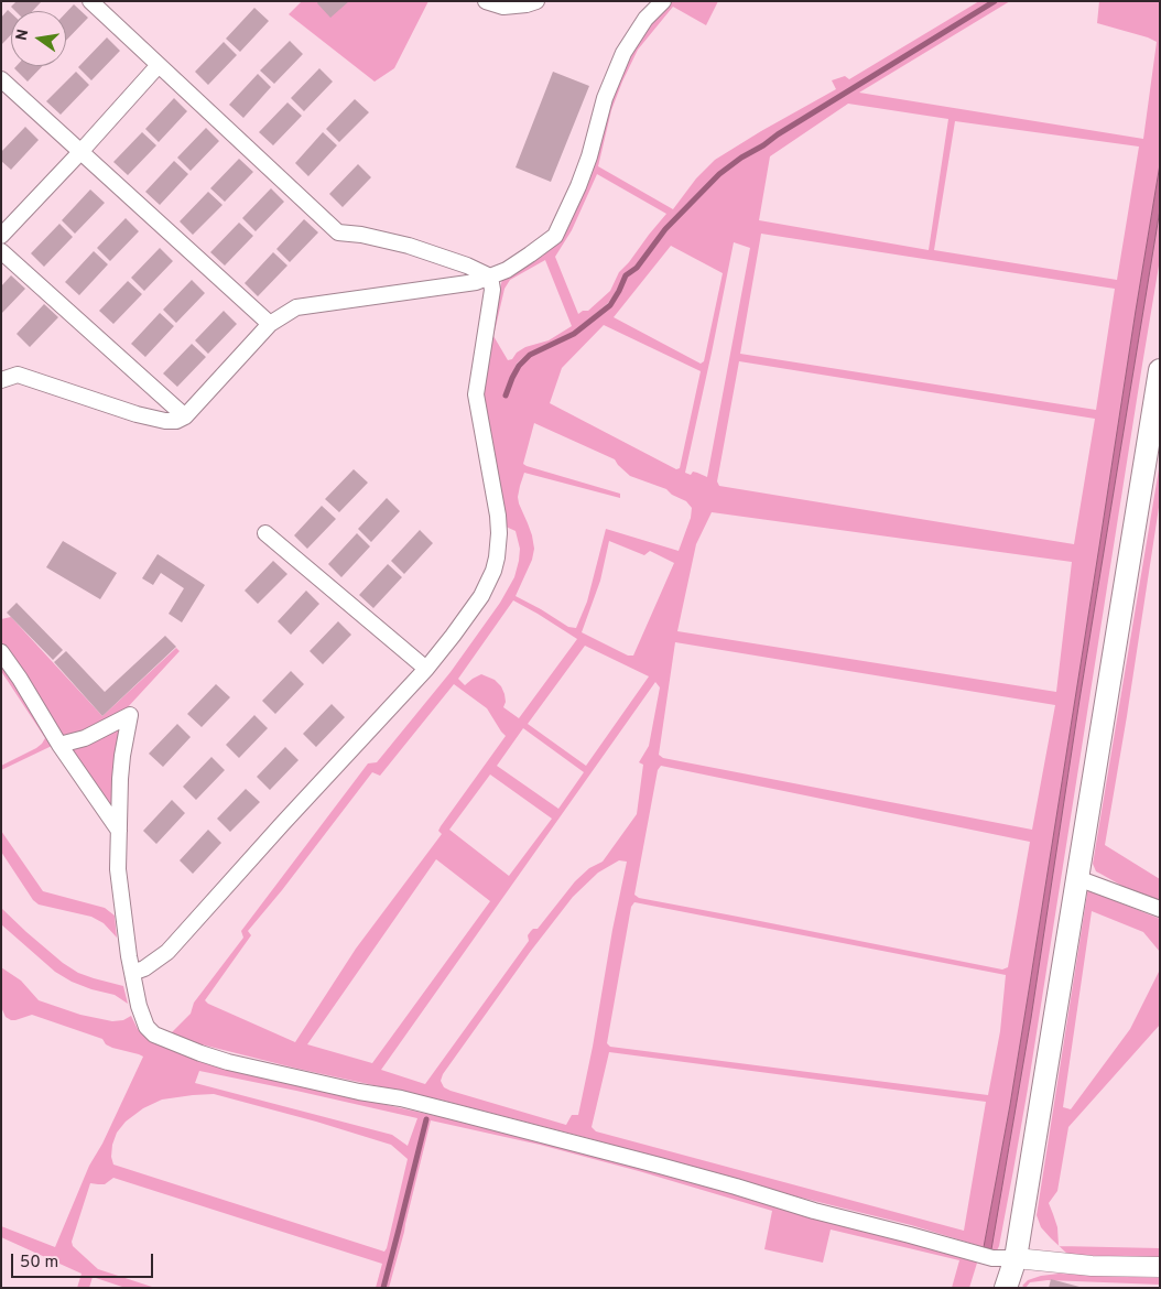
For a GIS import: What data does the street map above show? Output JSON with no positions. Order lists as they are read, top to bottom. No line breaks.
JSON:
{"scale_bar":"50 m","north":"left"}
